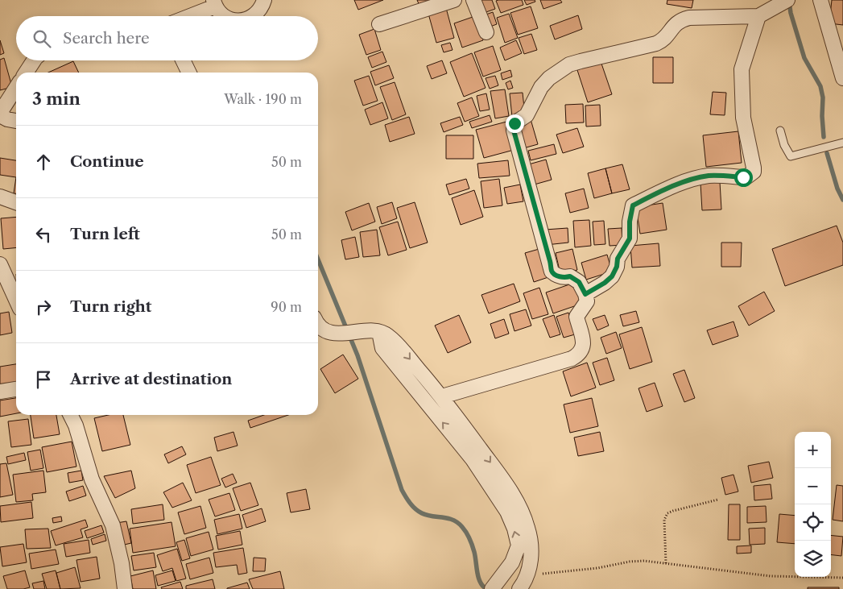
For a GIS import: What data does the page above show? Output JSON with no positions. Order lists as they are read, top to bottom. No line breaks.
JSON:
{"page":{"search":"Search here","heading":["3 min","Walk · 190 m"],"list":[["Continue","50 m"],["Turn left","50 m"],["Turn right","90 m"],"Arrive at destination"],"map_buttons":["+","−"]}}
